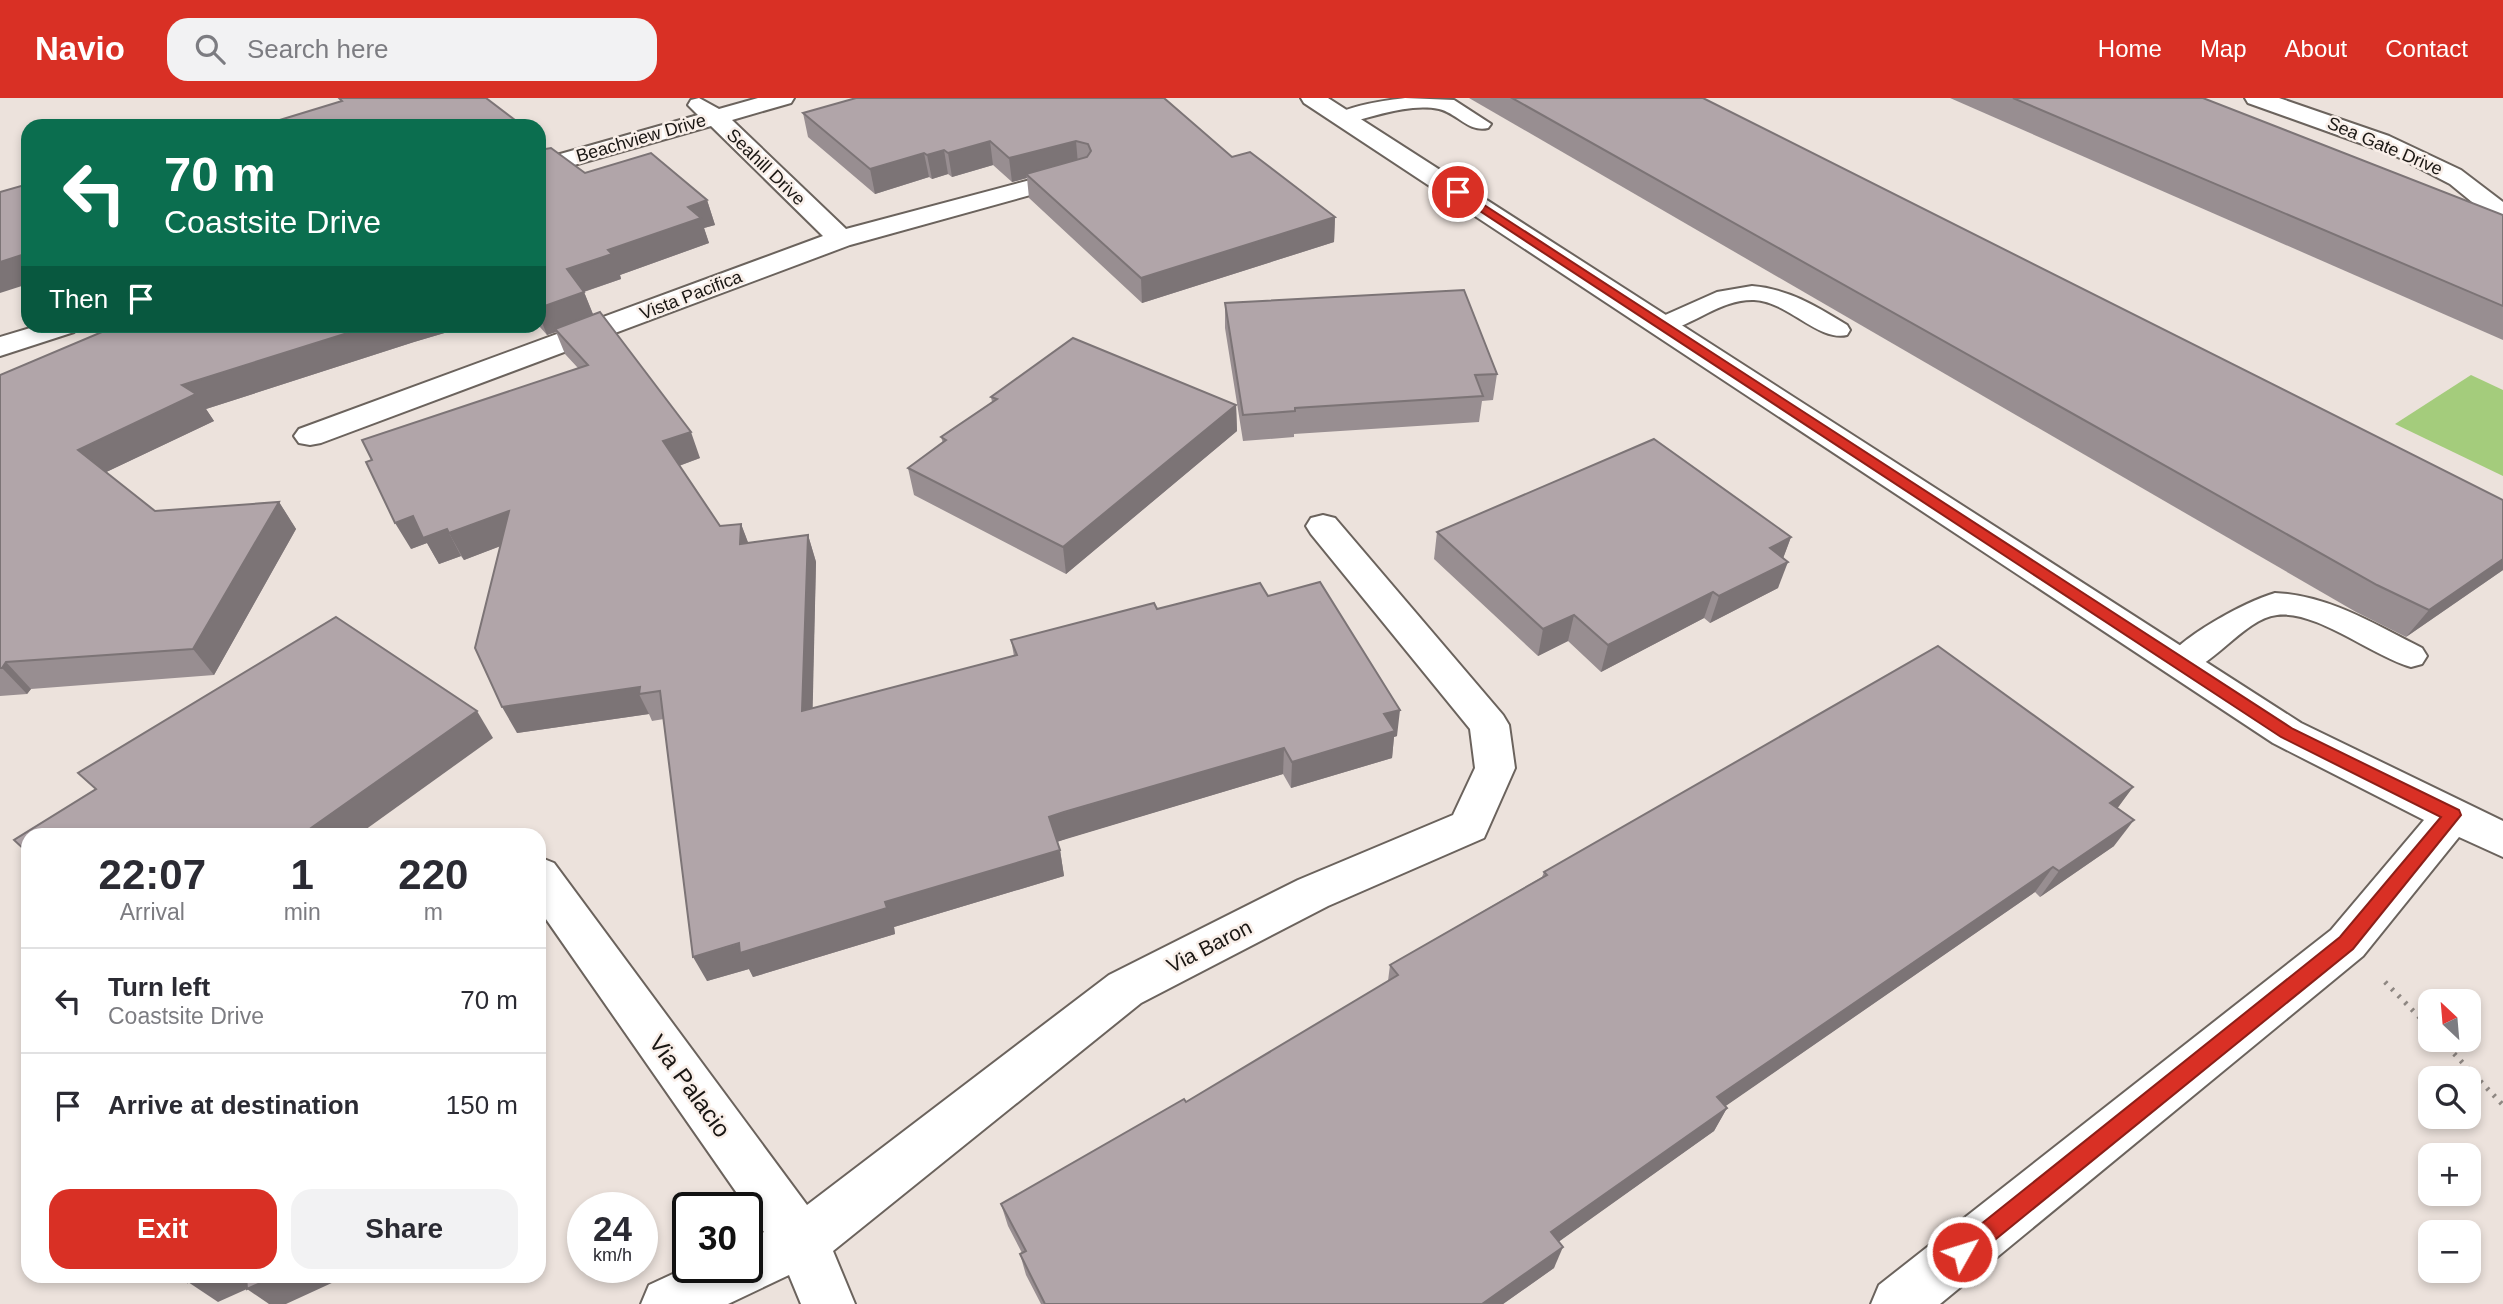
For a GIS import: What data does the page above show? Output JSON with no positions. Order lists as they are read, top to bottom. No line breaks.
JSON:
{"streets":{"street":["Beachview Drive","Sea Gate Drive","Seahill Drive","Vista Pacifica","Via Baron","Via Palacio"]},"crossings":[["Beachview Drive","Seahill Drive"],["Seahill Drive","Vista Pacifica"],["Via Baron","Via Palacio"]],"north":"top left","page":{"header":"Navio","search":"Search here","nav":["Home","Map","About","Contact"],"turn":["70 m","Coastsite Drive"],"then":"Then","eta":["22:07","Arrival","1","min","220","m"],"list":[{"name":"Turn left","note":"Coastsite Drive","value":"70 m"},{"name":"Arrive at destination","value":"150 m"}],"map_buttons":["+","−"],"buttons":["Exit","Share"],"speed":"24 km/h","limit":"30"}}
